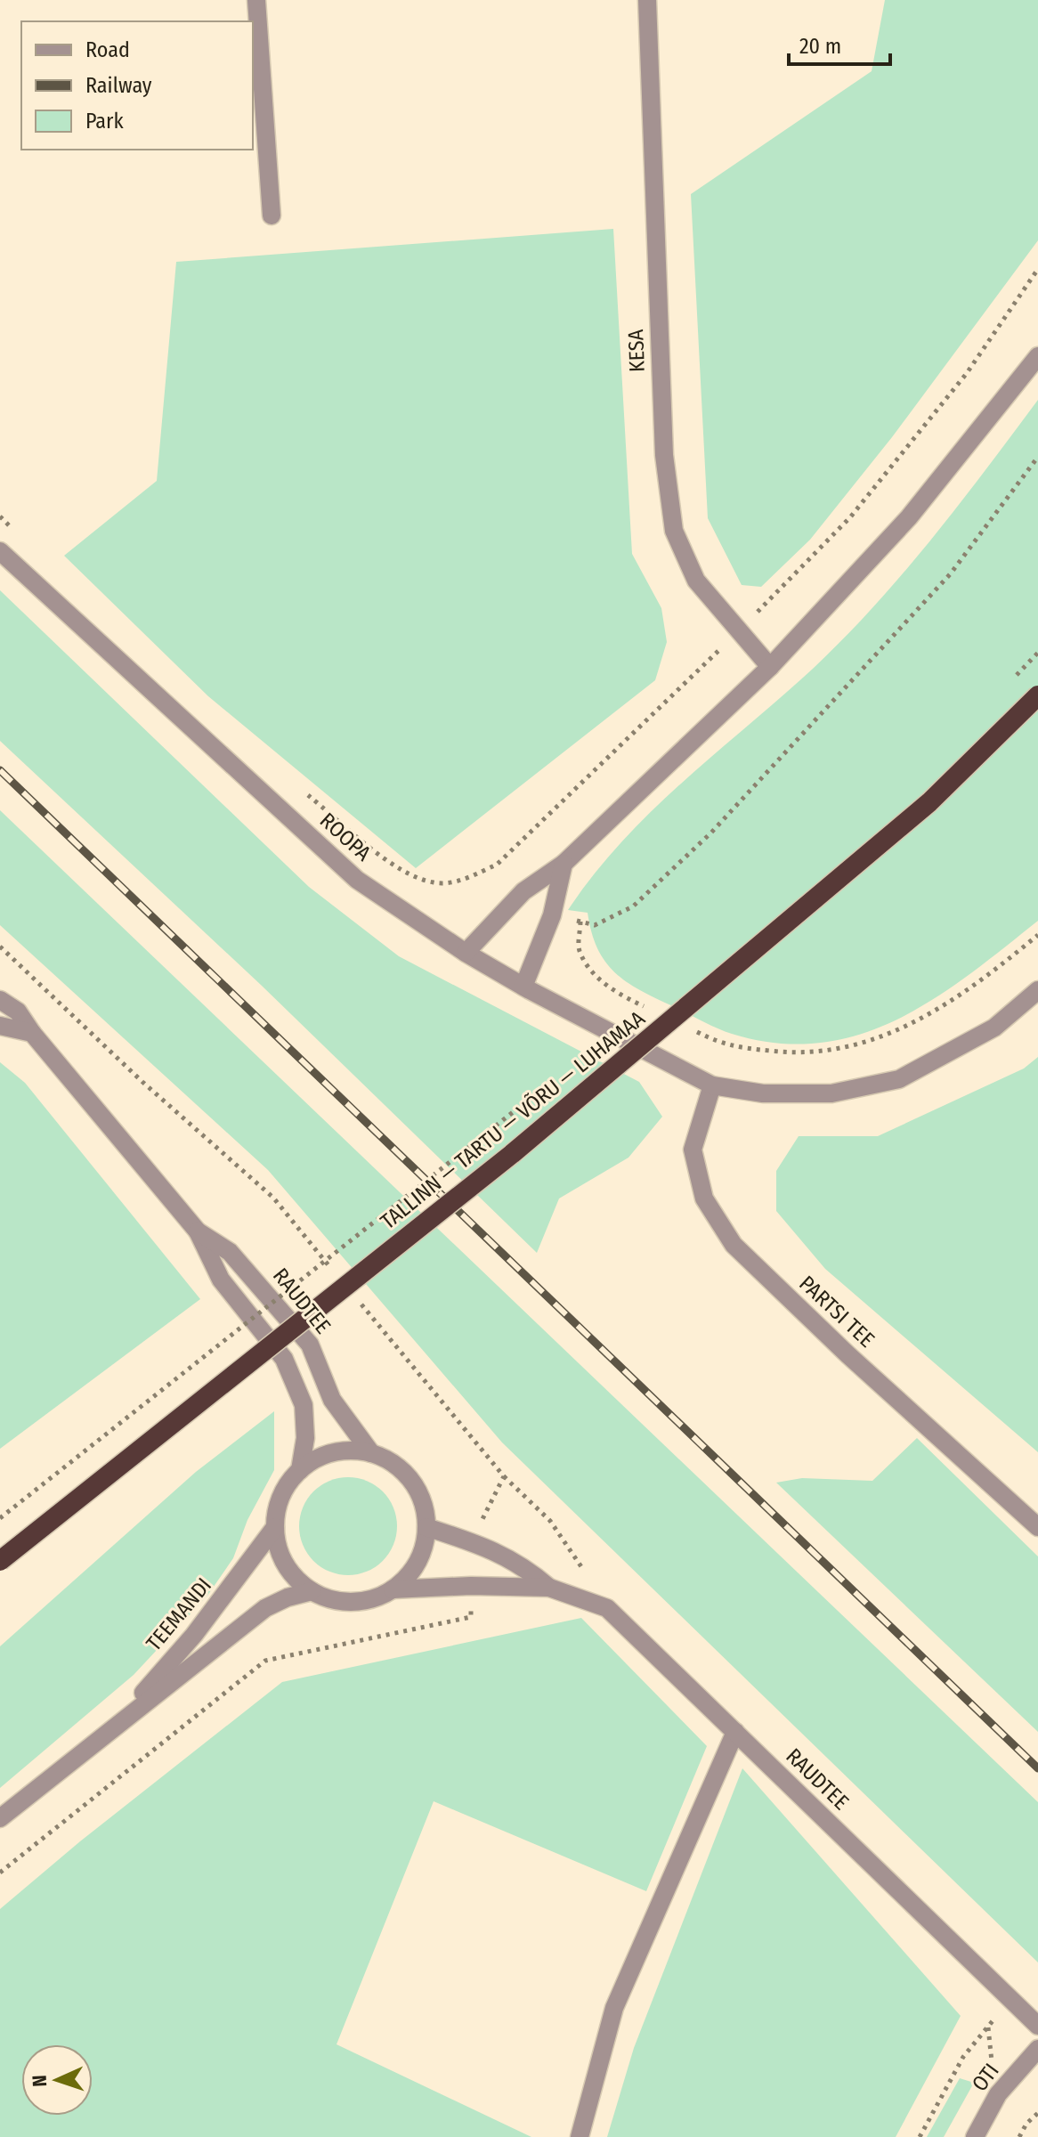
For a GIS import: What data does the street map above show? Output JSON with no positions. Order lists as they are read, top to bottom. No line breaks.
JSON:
{"streets":{"highway":["TALLINN — TARTU — VÕRU — LUHAMAA"],"street":["KESA","ROOPA","RAUDTEE","PARTSI TEE","TEEMANDI","OTI"]},"crossings":[["ROOPA","PARTSI TEE"],["RAUDTEE","TEEMANDI"]],"legend":["Road","Railway","Park"],"scale_bar":"20 m","north":"left"}
